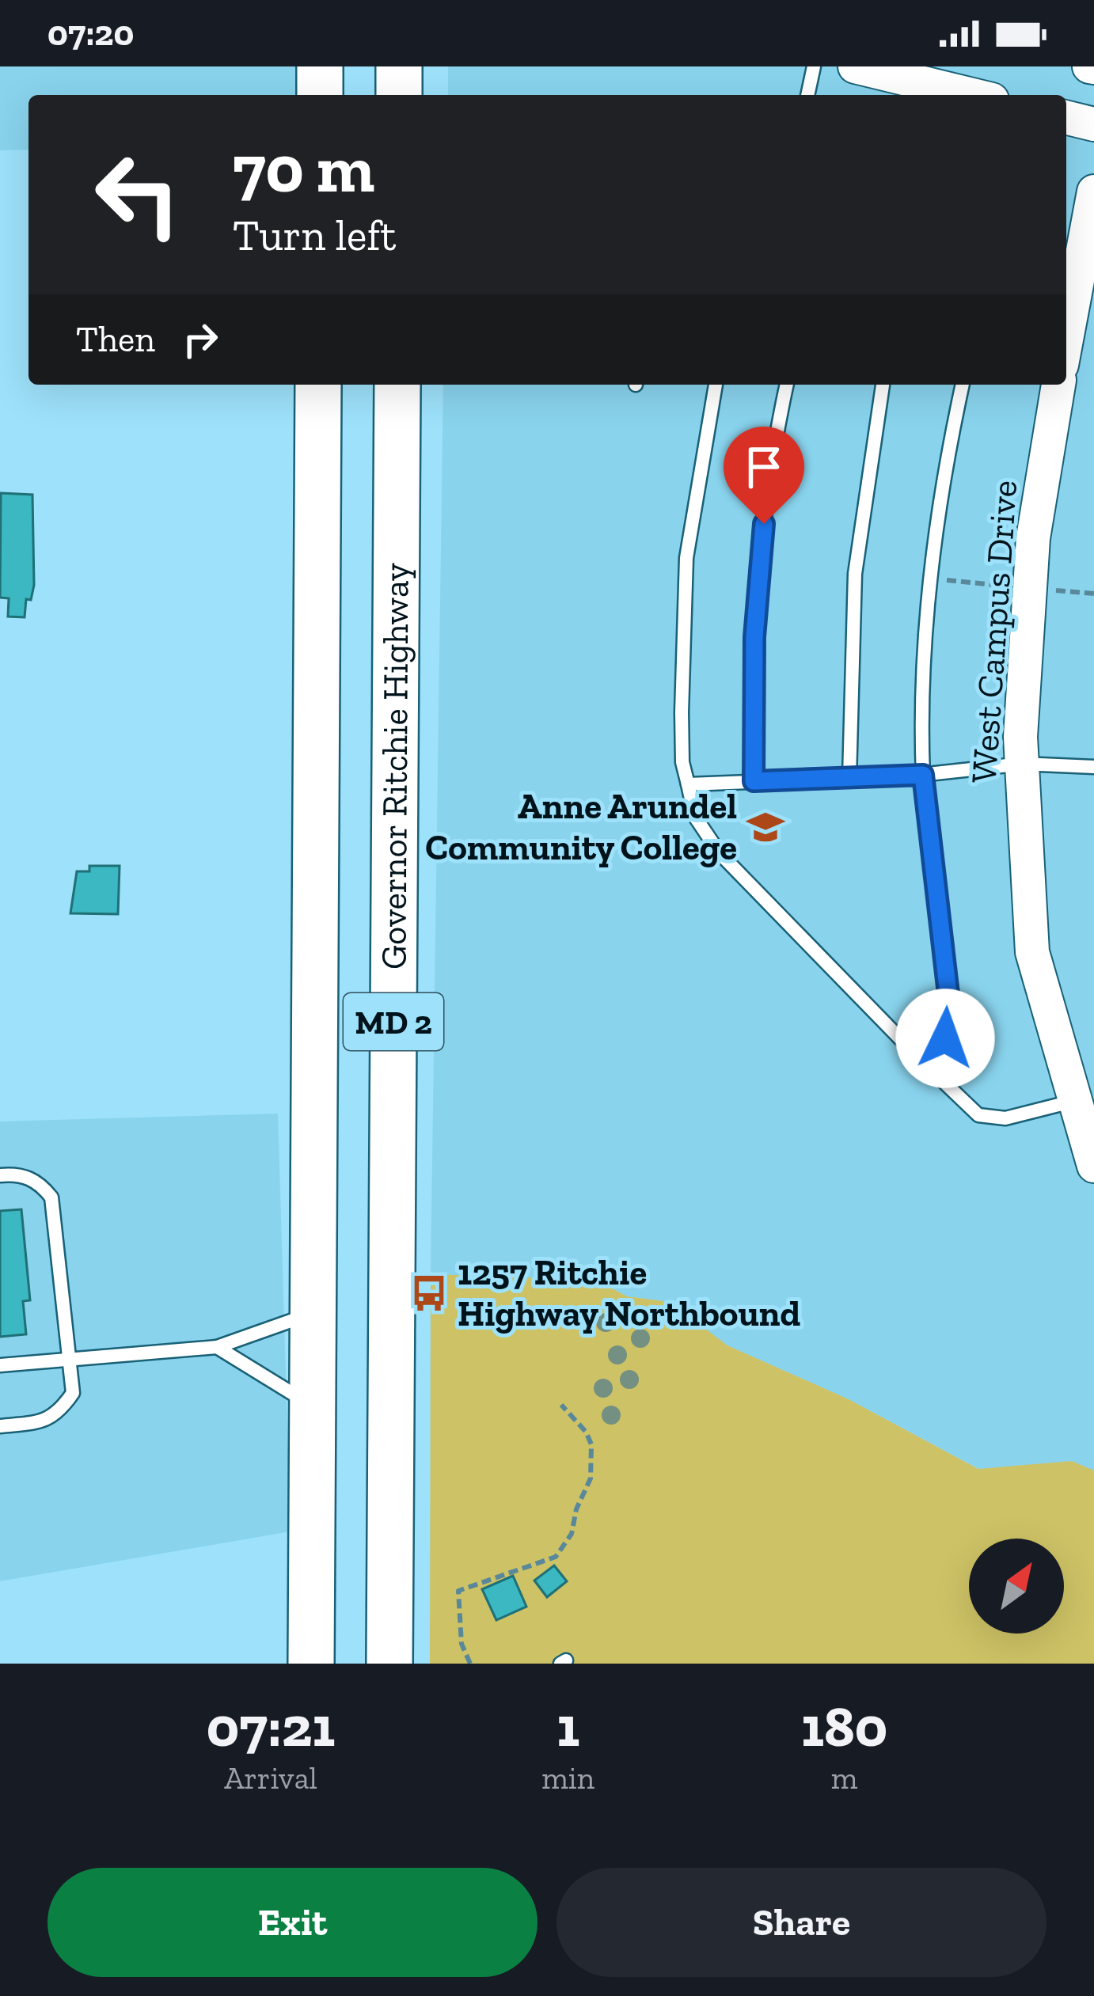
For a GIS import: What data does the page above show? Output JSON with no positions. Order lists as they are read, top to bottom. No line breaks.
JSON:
{"streets":{"highway":["Governor Ritchie Highway","MD 2"],"street":["West Campus Drive"]},"places":{"school or university":["Anne Arundel Community College"],"bus stop":["1257 Ritchie Highway Northbound"]},"north":"top right","page":{"status":"07:20","turn":["70 m","Turn left"],"then":"Then","eta":["07:21","Arrival","1","min","180","m"],"buttons":["Exit","Share"]}}
